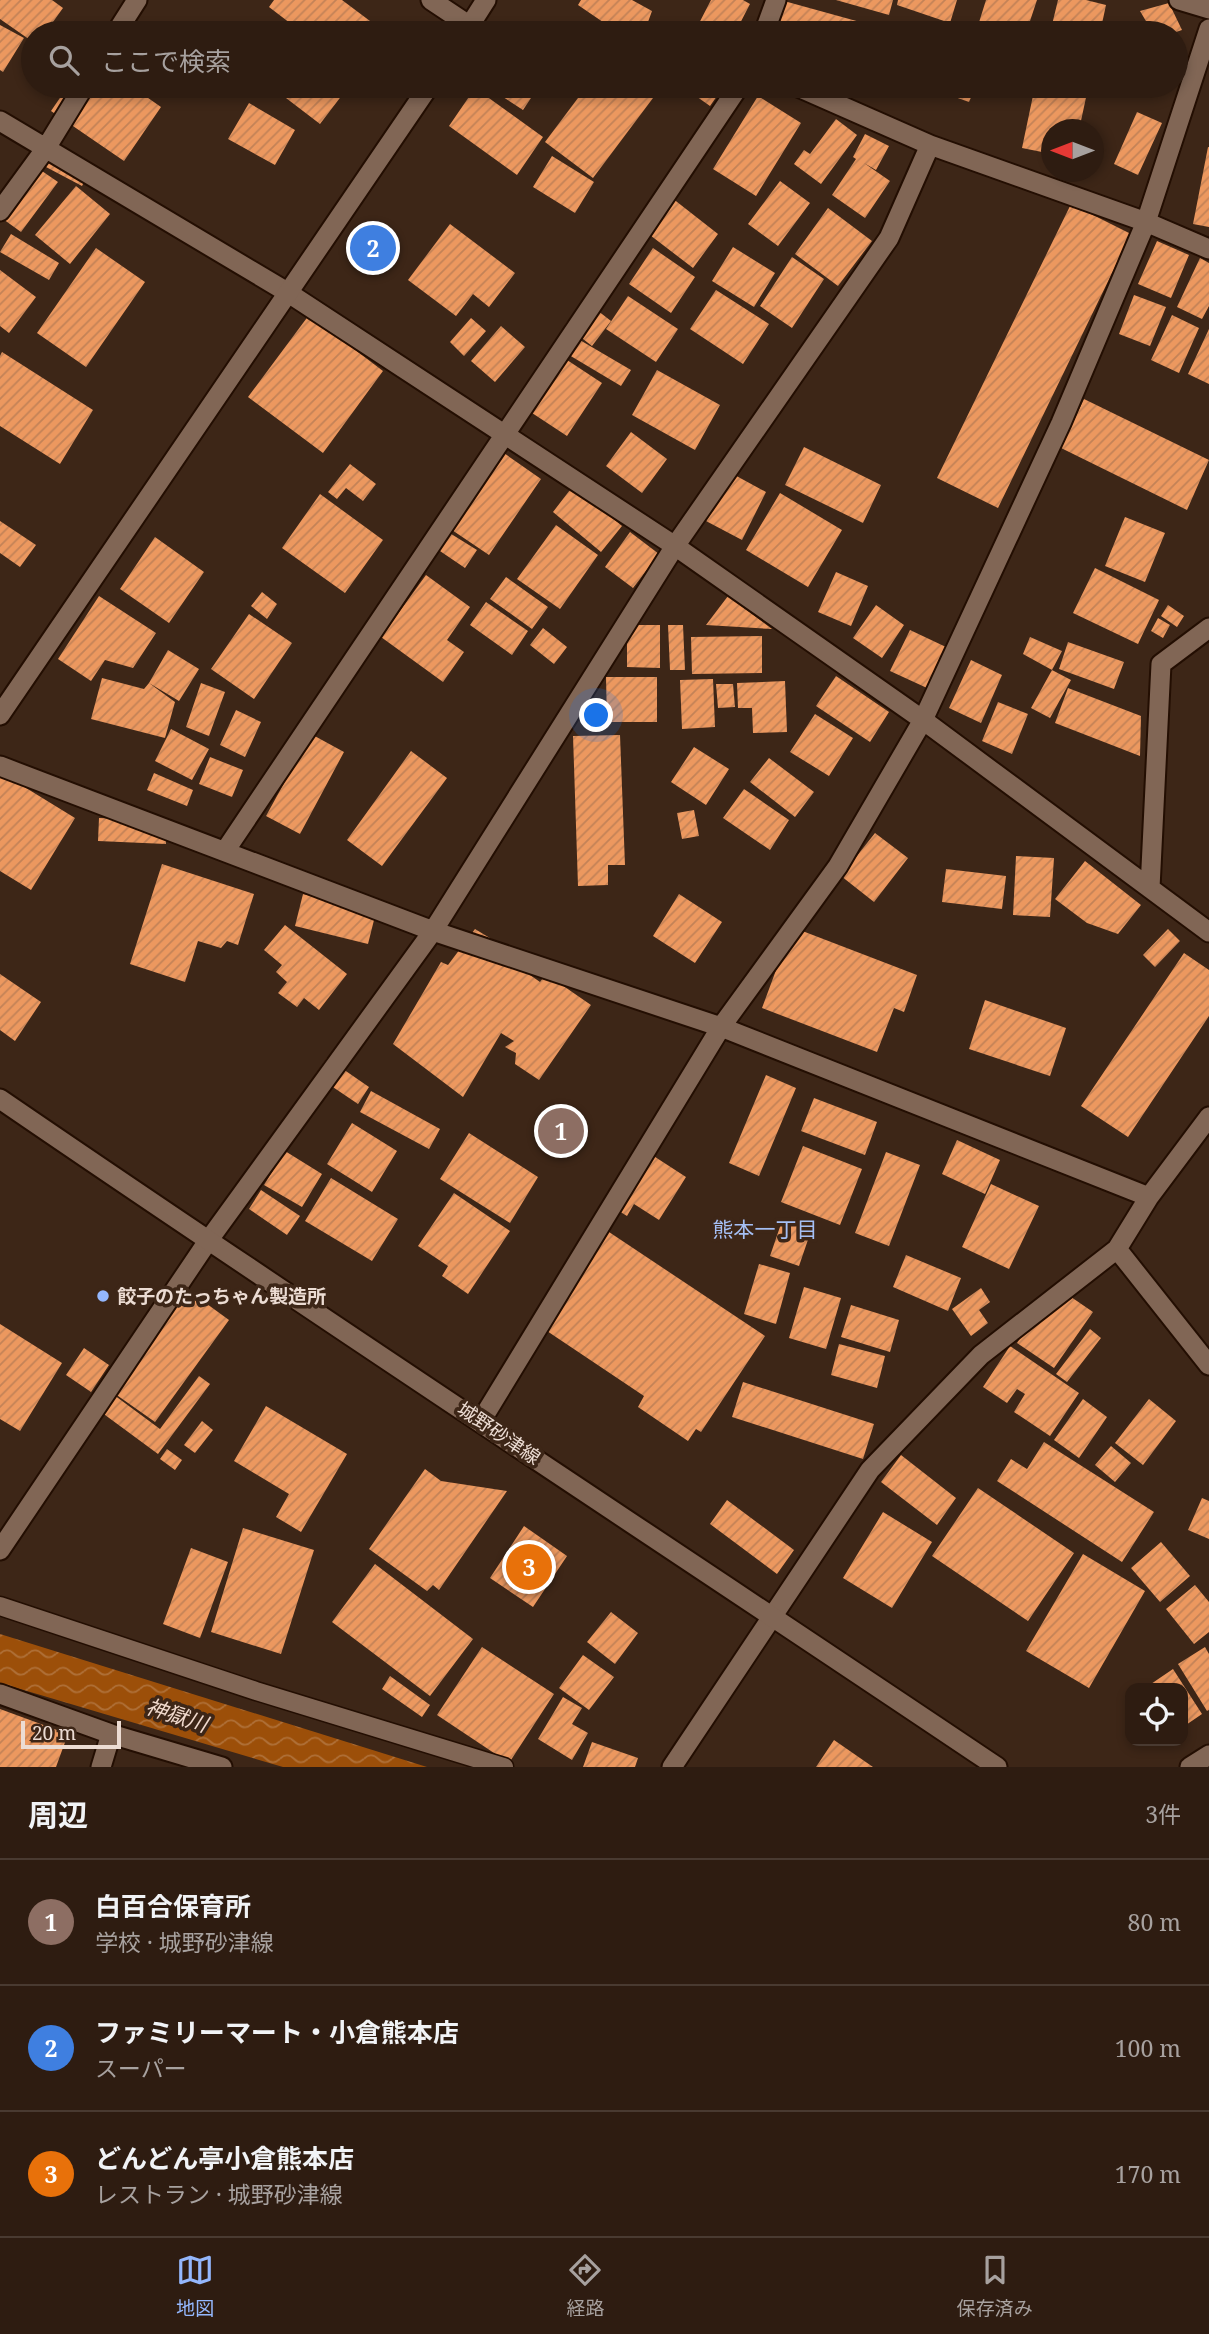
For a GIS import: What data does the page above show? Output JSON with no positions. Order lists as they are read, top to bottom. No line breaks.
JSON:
{"streets":{"street":["城野砂津線"]},"districts":["熊本一丁目"],"water":["神獄川"],"places":["餃子のたっちゃん製造所"],"scale_bar":"20 m","north":"left","page":{"search":"ここで検索","pins":["2","1","3"],"scale":"20 m","heading":["周辺","3件"],"list":[{"mark":"1","name":"白百合保育所","note":"学校 · 城野砂津線","value":"80 m"},{"mark":"2","name":"ファミリーマート・小倉熊本店","note":"スーパー","value":"100 m"},{"mark":"3","name":"どんどん亭小倉熊本店","note":"レストラン · 城野砂津線","value":"170 m"}],"nav":["地図","経路","保存済み"]}}
